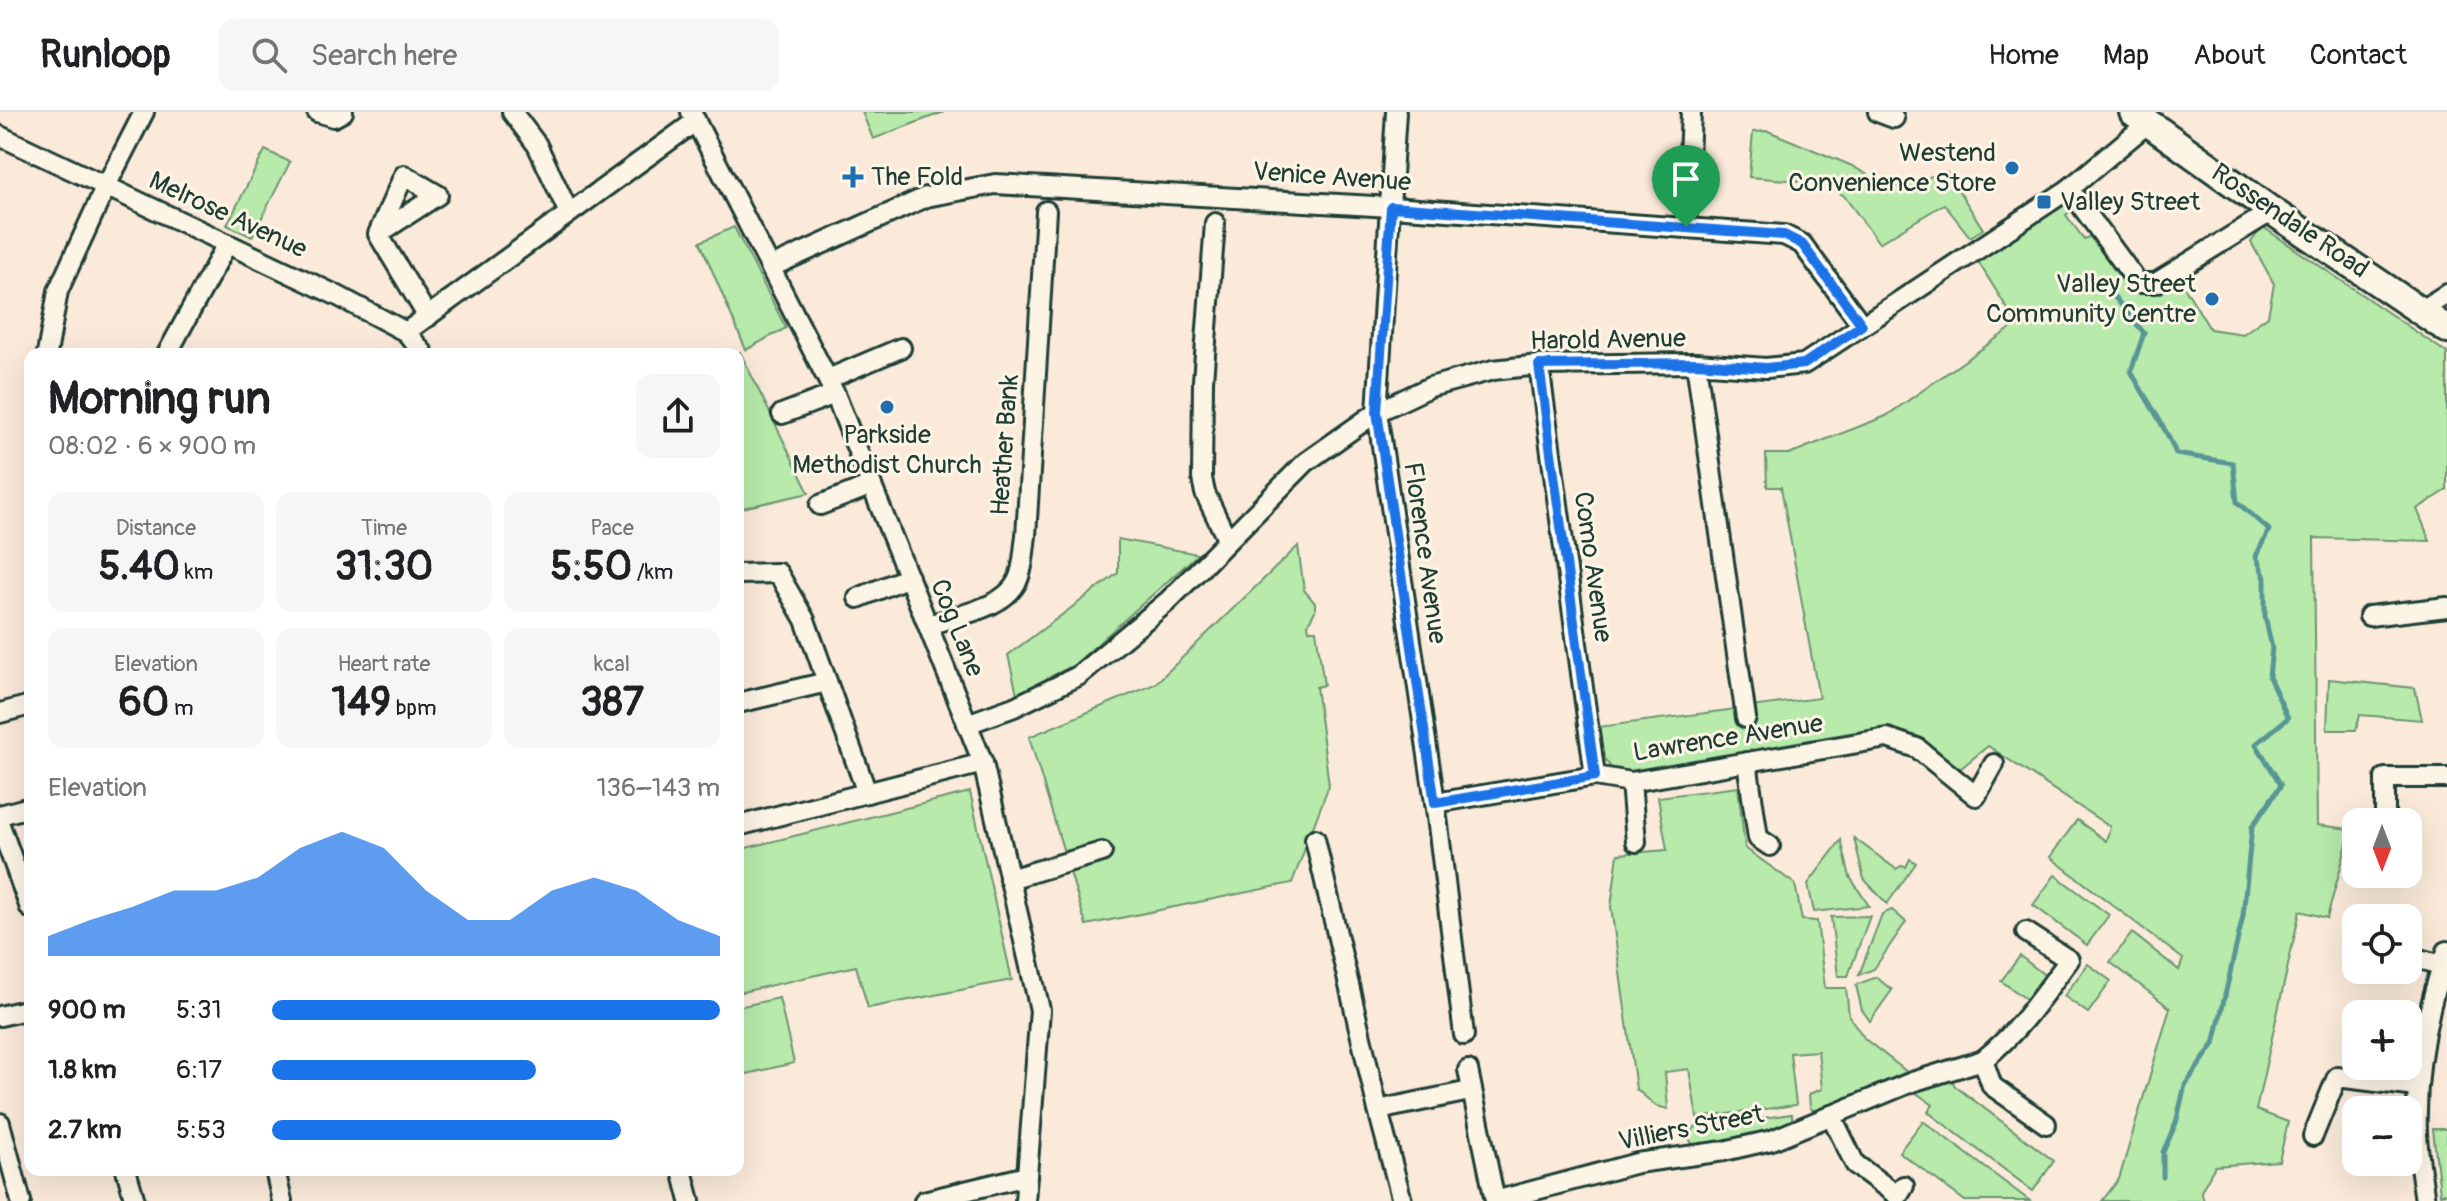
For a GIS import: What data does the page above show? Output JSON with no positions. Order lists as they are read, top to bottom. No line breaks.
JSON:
{"streets":{"highway":["Rossendale Road"],"street":["Venice Avenue","Melrose Avenue","Harold Avenue","Heather Bank","Florence Avenue","Como Avenue","Cog Lane","Lawrence Avenue","Villiers Street"]},"crossings":[["Venice Avenue","Harold Avenue"],["Venice Avenue","Florence Avenue"],["Venice Avenue","Cog Lane"],["Rossendale Road","Harold Avenue"],["Harold Avenue","Florence Avenue"],["Harold Avenue","Como Avenue"],["Harold Avenue","Cog Lane"],["Heather Bank","Cog Lane"],["Florence Avenue","Lawrence Avenue"],["Como Avenue","Lawrence Avenue"]],"places":{"other":["Westend Convenience Store","Valley Street Community Centre","Parkside Methodist Church"],"health":["The Fold"],"transit":["Valley Street"]},"north":"bottom","page":{"header":"Runloop","search":"Search here","nav":["Home","Map","About","Contact"],"heading":["Morning run","08:02 · 6 × 900 m"],"stats":[["Distance","5.40 km"],["Time","31:30"],["Pace","5:50 /km"],["Elevation","60 m"],["Heart rate","149 bpm"],["kcal","387"]],"chart":["Elevation","136–143 m"],"map_buttons":["+","−"],"list":[{"name":"900 m","note":"5:31"},{"name":"1.8 km","note":"6:17"},{"name":"2.7 km","note":"5:53"}]}}
